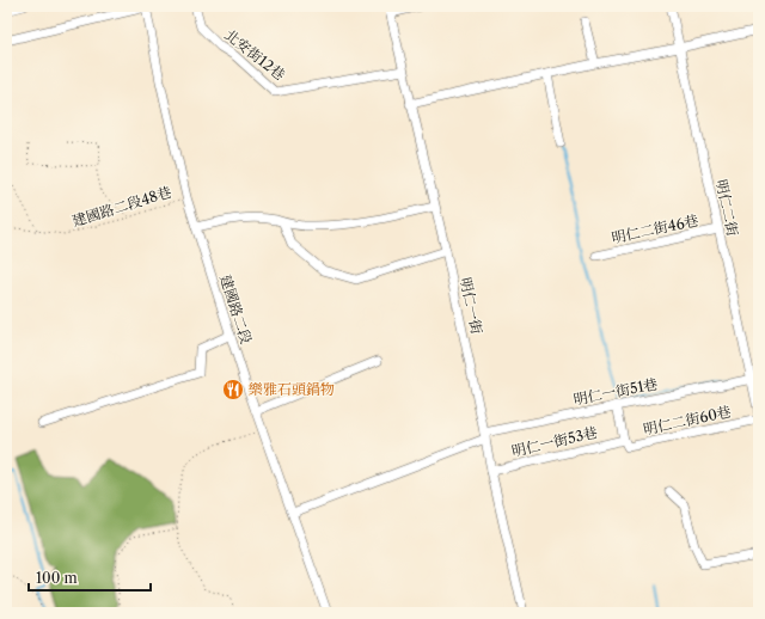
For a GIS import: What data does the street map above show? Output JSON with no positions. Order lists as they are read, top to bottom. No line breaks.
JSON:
{"streets":{"street":["北安街12巷","明仁二街","明仁二街46巷","明仁一街","建國路二段","明仁一街51巷","明仁二街60巷","明仁一街53巷"],"path":["建國路二段48巷"]},"crossings":[["北安街12巷","明仁一街"],["建國路二段48巷","建國路二段"],["明仁二街","明仁二街46巷"],["明仁二街","明仁一街51巷"],["明仁一街","明仁一街51巷"],["明仁一街","明仁一街53巷"],["建國路二段","明仁一街51巷"],["明仁二街60巷","明仁一街53巷"]],"places":{"restaurant":["樂雅石頭鍋物"]},"scale_bar":"100 m"}
